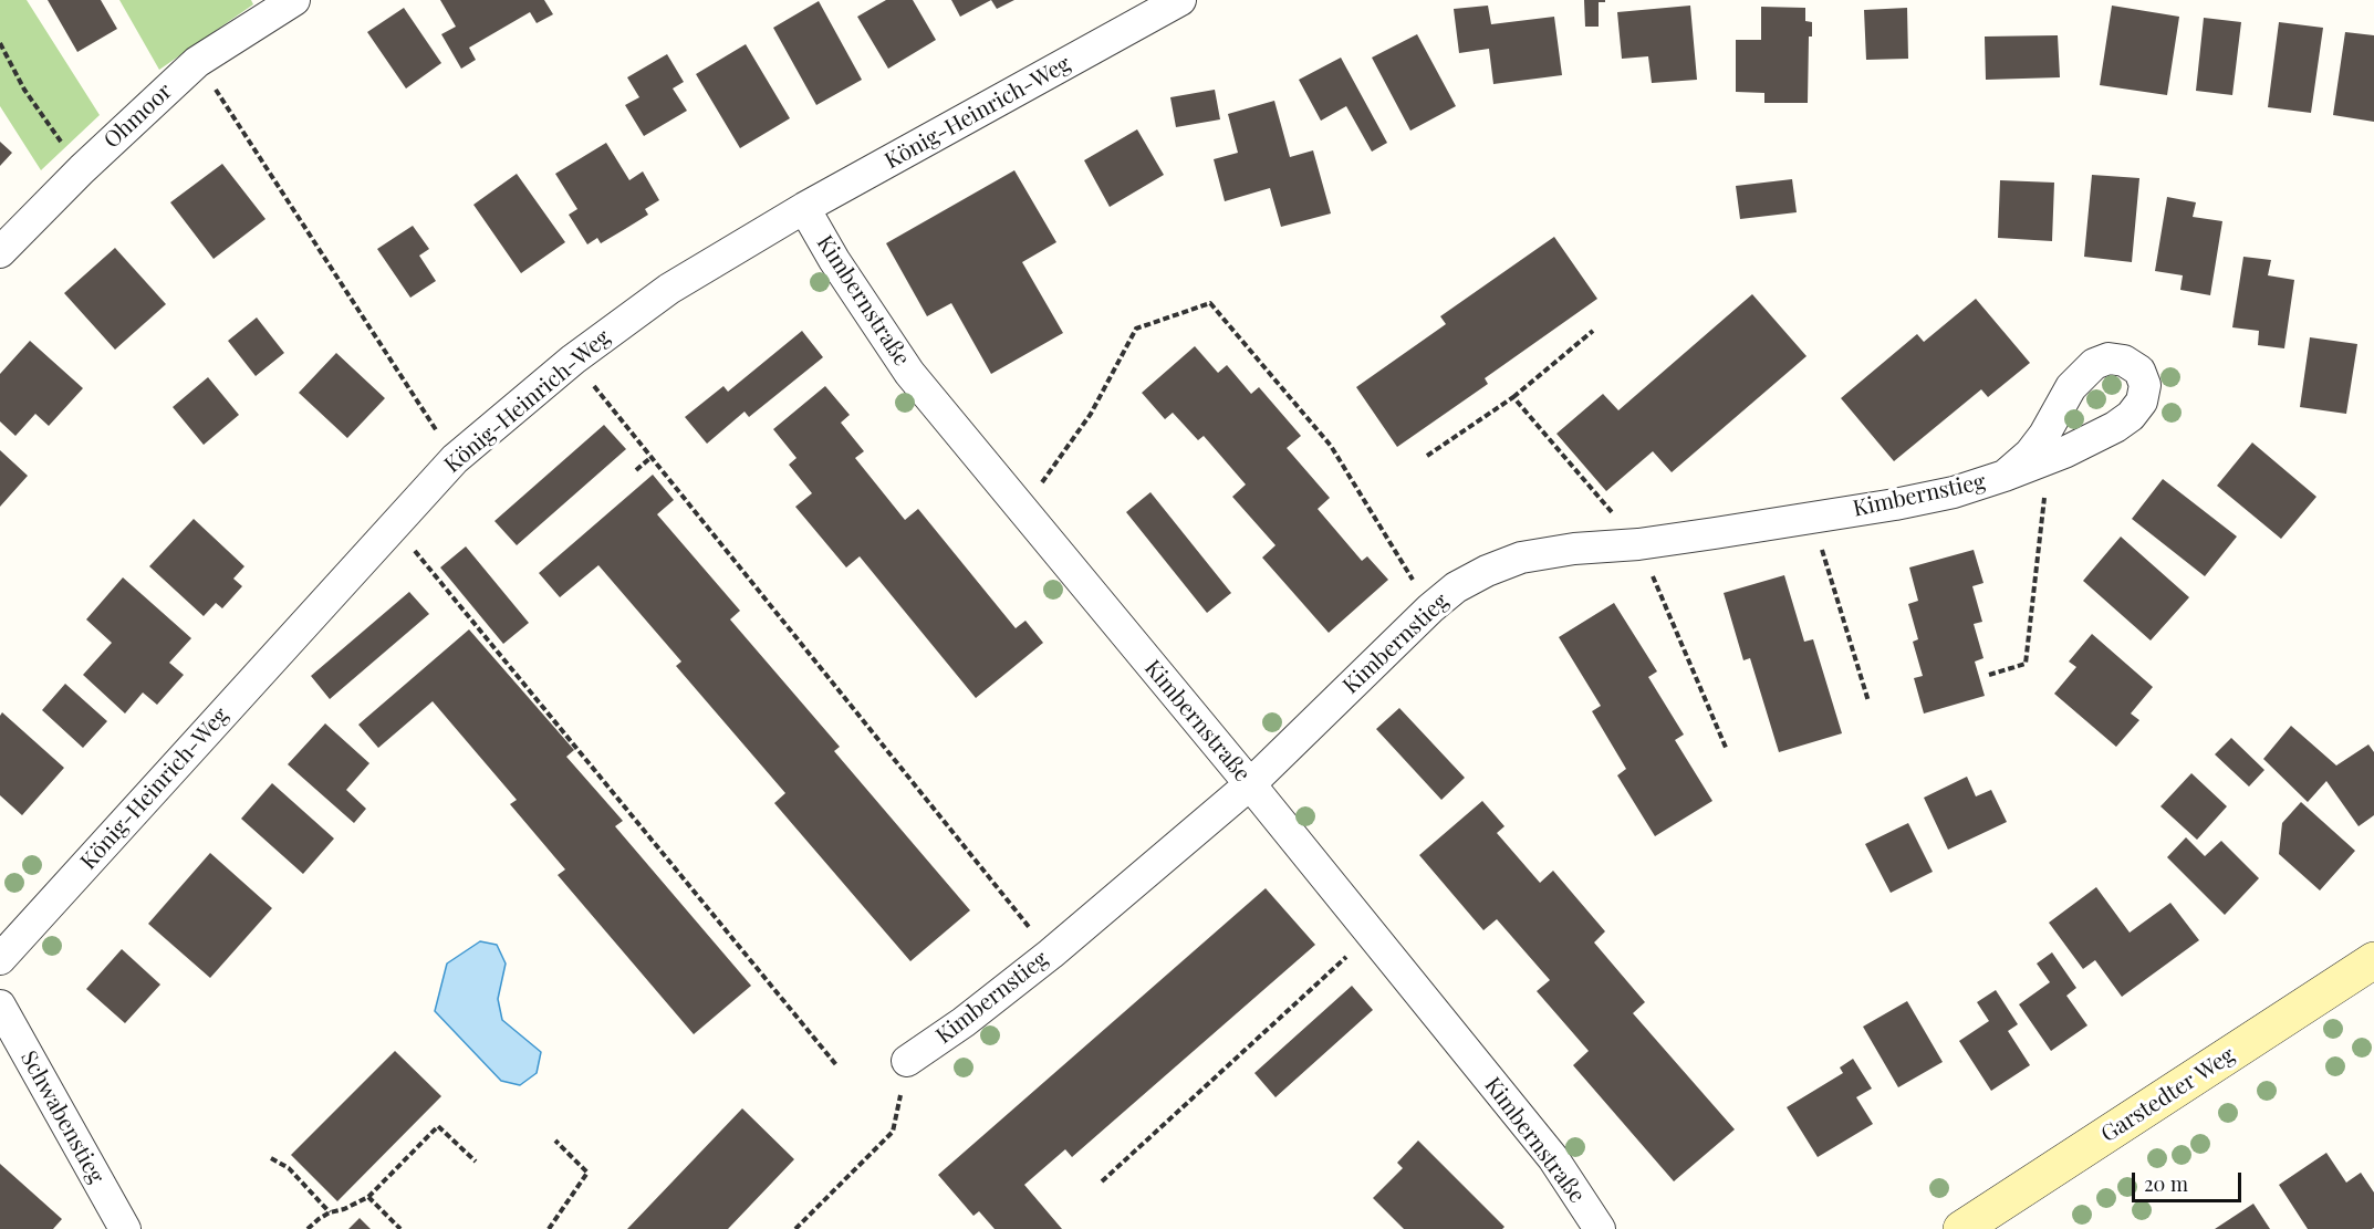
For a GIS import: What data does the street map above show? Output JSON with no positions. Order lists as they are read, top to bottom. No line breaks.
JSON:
{"streets":{"main road":["Garstedter Weg"],"street":["König-Heinrich-Weg","Ohmoor","Kimbernstraße","Kimbernstieg","Schwabenstieg"]},"crossings":[["König-Heinrich-Weg","Kimbernstraße"],["Kimbernstraße","Kimbernstieg"]],"scale_bar":"20 m"}
